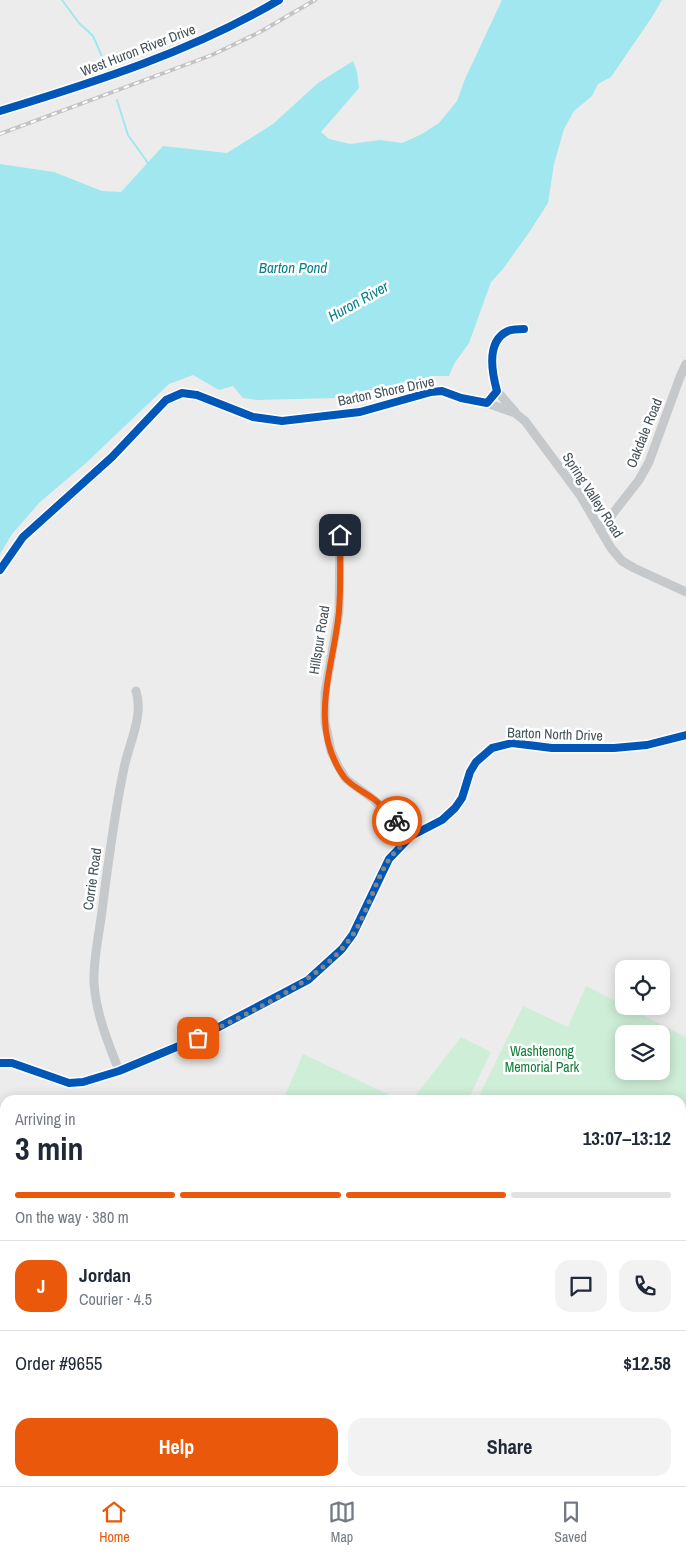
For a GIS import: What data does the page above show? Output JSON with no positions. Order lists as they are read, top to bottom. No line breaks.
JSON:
{"streets":{"street":["West Huron River Drive","Barton Shore Drive","Oakdale Road","Spring Valley Road","Hillspur Road","Barton North Drive","Corrie Road"]},"crossings":[["Oakdale Road","Spring Valley Road"],["Hillspur Road","Barton North Drive"],["Barton North Drive","Corrie Road"]],"water":["Barton Pond","Huron River"],"parks":["Washtenong Memorial Park"],"page":{"heading":["3 min","Arriving in","13:07–13:12"],"panel":["Jordan","Courier · 4.5","Order #9655","$12.58"],"bar":"On the way · 380 m","round":"J","buttons":["Help","Share"],"tabs":["Home","Map","Saved"]}}
